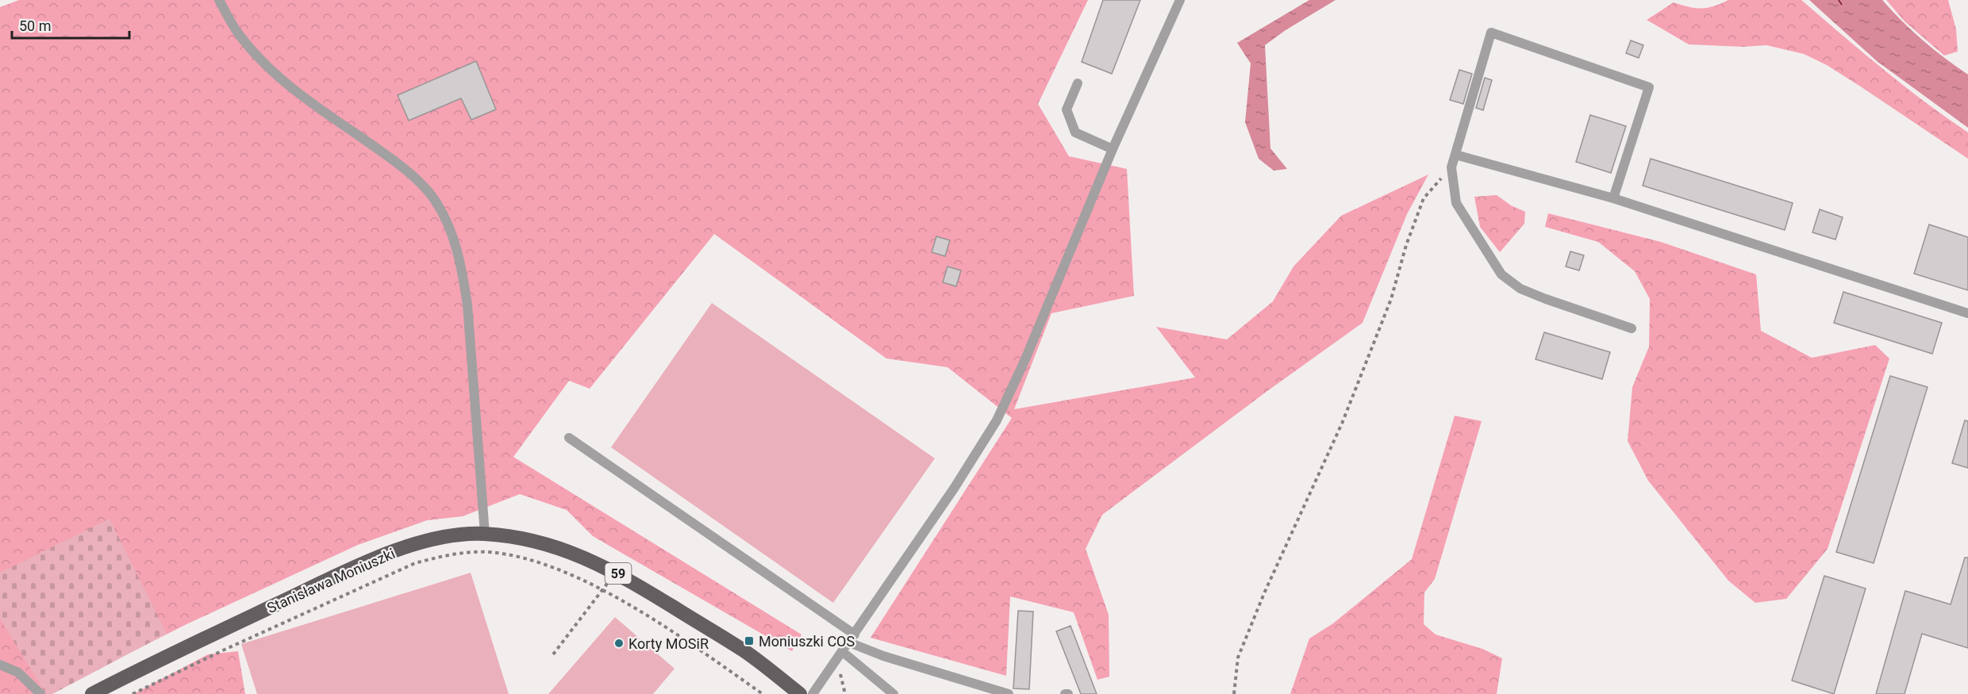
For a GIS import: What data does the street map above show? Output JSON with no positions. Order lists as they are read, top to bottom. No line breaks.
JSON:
{"streets":{"main road":["59","Stanisława Moniuszki"]},"places":{"transit":["Moniuszki COS"],"other":["Korty MOSiR"]},"scale_bar":"50 m"}
